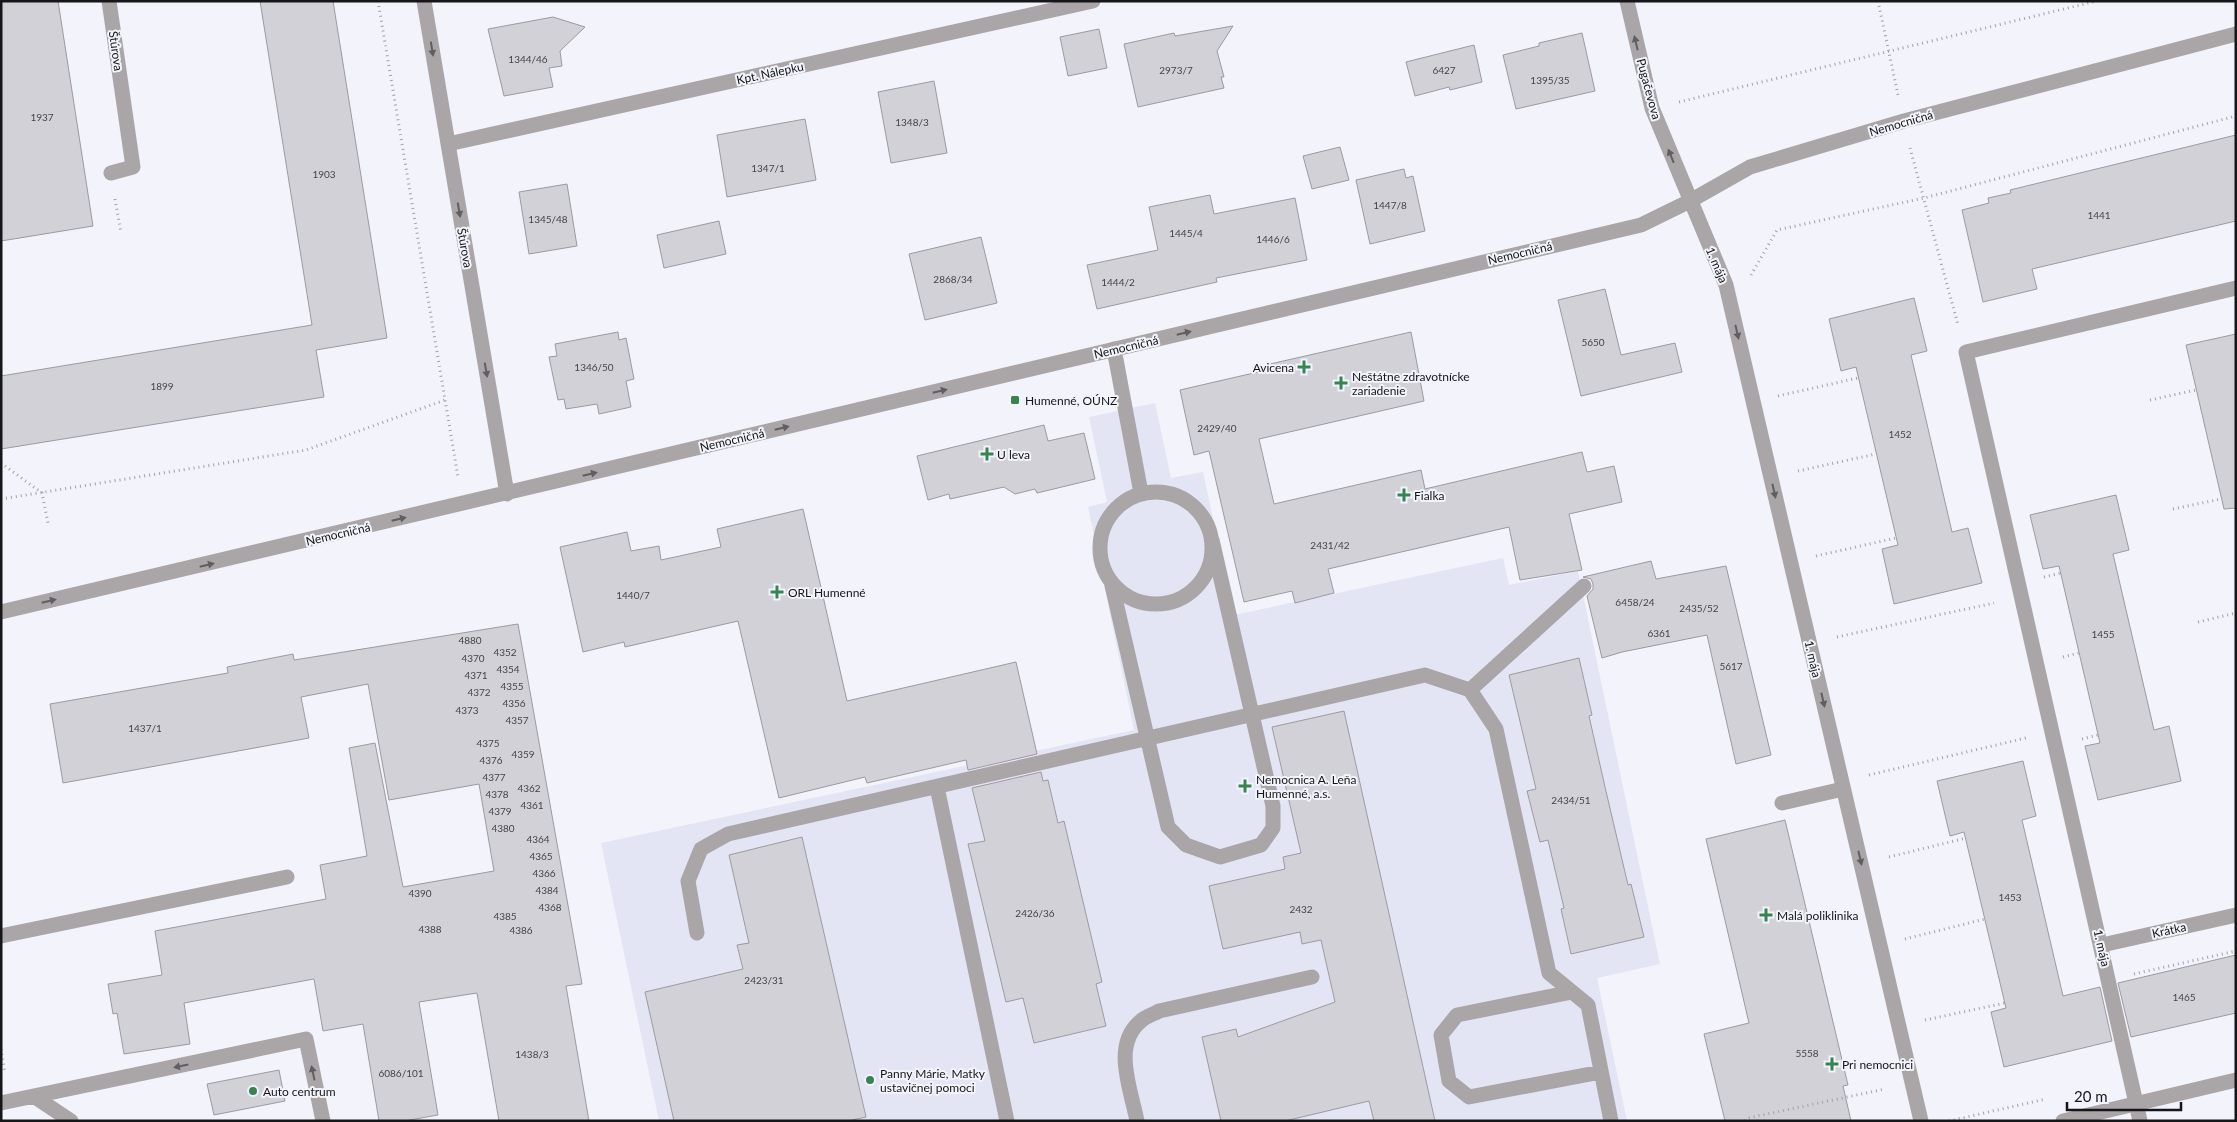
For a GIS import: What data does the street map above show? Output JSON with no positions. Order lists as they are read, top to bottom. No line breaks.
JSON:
{"streets":{"street":["Štúrova","Kpt. Nálepku","Pugačevova","Nemocničná","1. mája","Krátka"]},"crossings":[["Štúrova","Kpt. Nálepku"],["Štúrova","Nemocničná"],["Pugačevova","Nemocničná"],["Pugačevova","1. mája"],["Nemocničná","1. mája"],["1. mája","Krátka"]],"one_way":["Štúrova","Pugačevova","Nemocničná","1. mája"],"places":{"health":["Avicena","Neštátne zdravotnícke zariadenie","U leva","Fialka","ORL Humenné","Nemocnica A. Leňa Humenné, a.s.","Malá poliklinika","Pri nemocnici"],"transit":["Humenné, OÚNZ"],"other":["Panny Márie, Matky ustavičnej pomoci","Auto centrum"]},"house_numbers":["1344/46","2973/7","6427","1395/35","1937","1348/3","1347/1","1903","1447/8","1441","1345/48","1445/4","1446/6","2868/34","1444/2","5650","1346/50","1899","2429/40","1452","2431/42","1440/7","6458/24","2435/52","6361","1455","4880","4352","4370","5617","4354","4371","4355","4372","4356","4373","4357","1437/1","4375","4359","4376","4377","4362","4378","2434/51","4361","4379","4380","4364","4365","4366","4384","4390","1453","4368","2432","2426/36","4385","4388","4386","2423/31","1465","5558","1438/3","6086/101"],"scale_bar":"20 m"}
